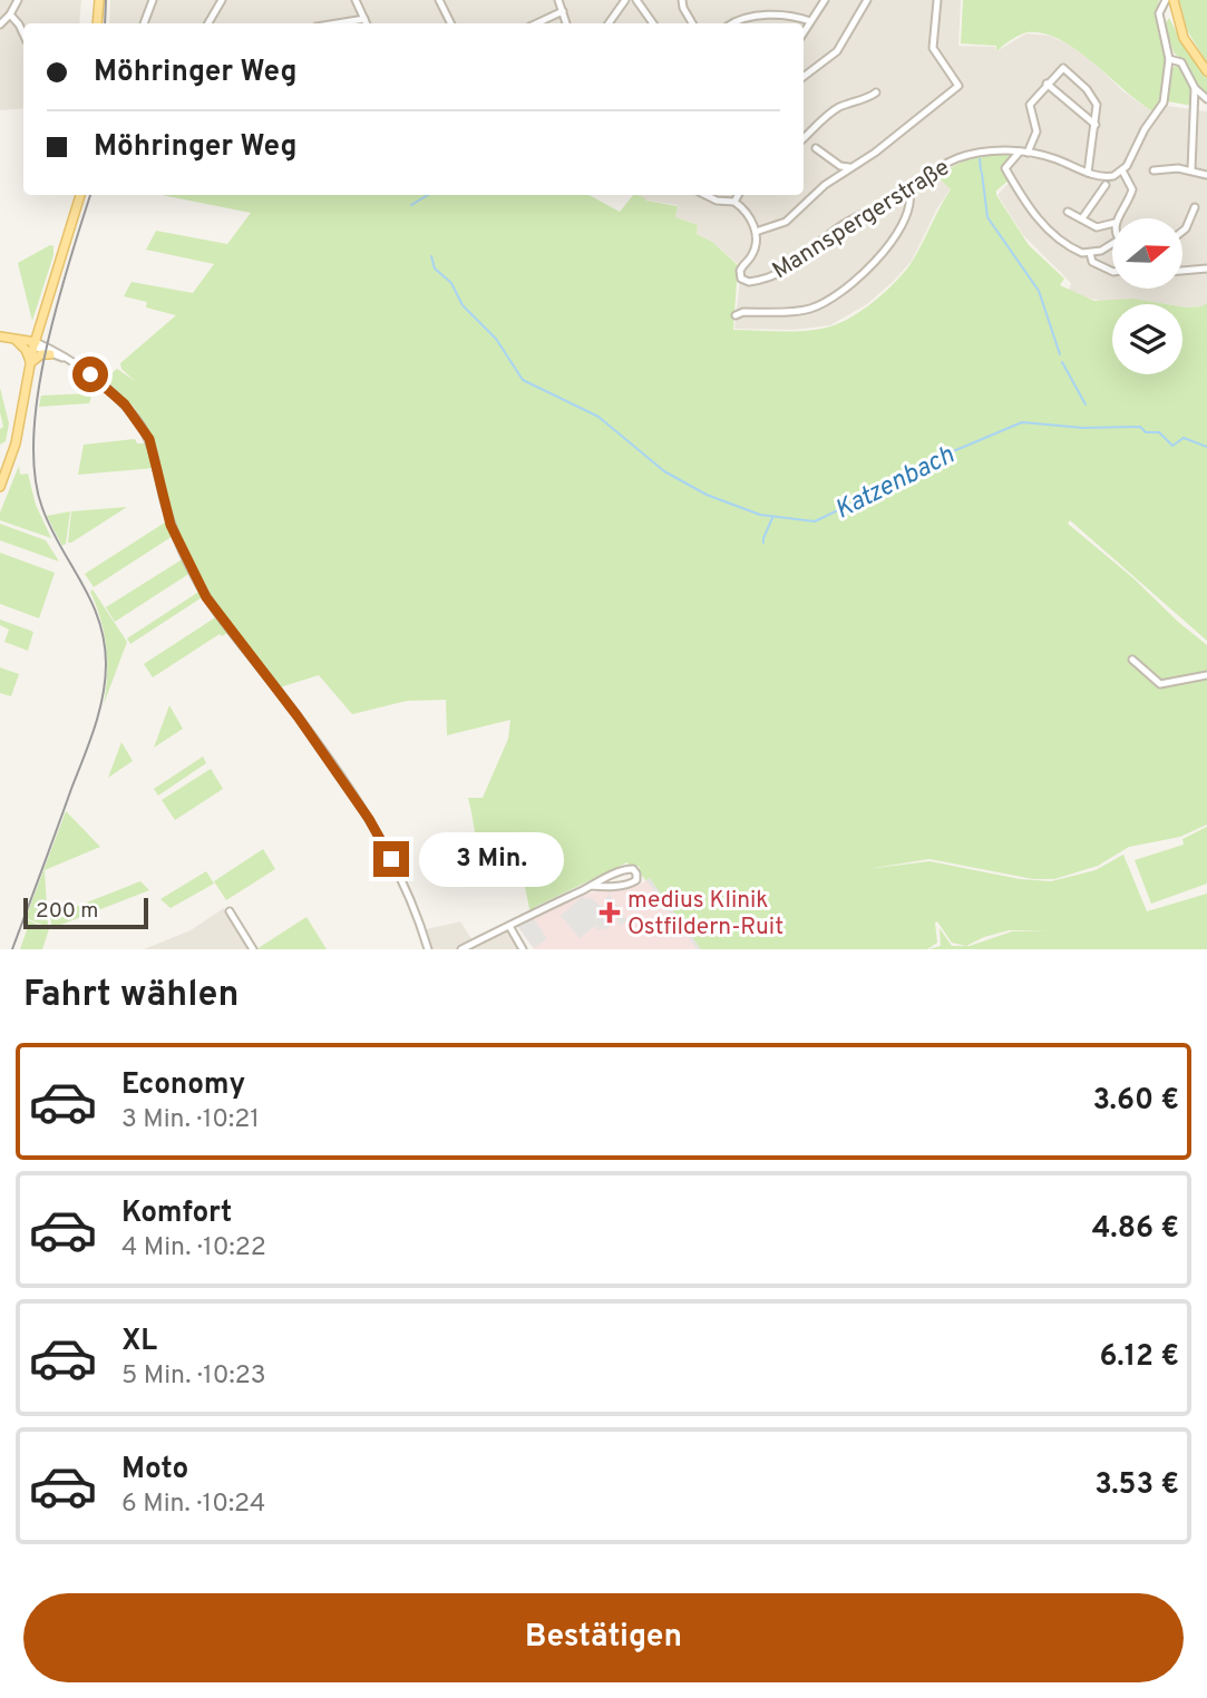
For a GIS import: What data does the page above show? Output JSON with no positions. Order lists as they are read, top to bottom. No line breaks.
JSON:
{"streets":{"street":["Mannspergerstraße"]},"water":["Katzenbach"],"places":{"health":["medius Klinik Ostfildern-Ruit"]},"scale_bar":"200 m","north":"right","page":{"banner":["Möhringer Weg","Möhringer Weg"],"bubble":"3 Min.","scale":"200 m","heading":"Fahrt wählen","list":[{"name":"Economy","note":"3 Min. · 10:21","value":"3.60 €"},{"name":"Komfort","note":"4 Min. · 10:22","value":"4.86 €"},{"name":"XL","note":"5 Min. · 10:23","value":"6.12 €"},{"name":"Moto","note":"6 Min. · 10:24","value":"3.53 €"}],"buttons":"Bestätigen"}}
